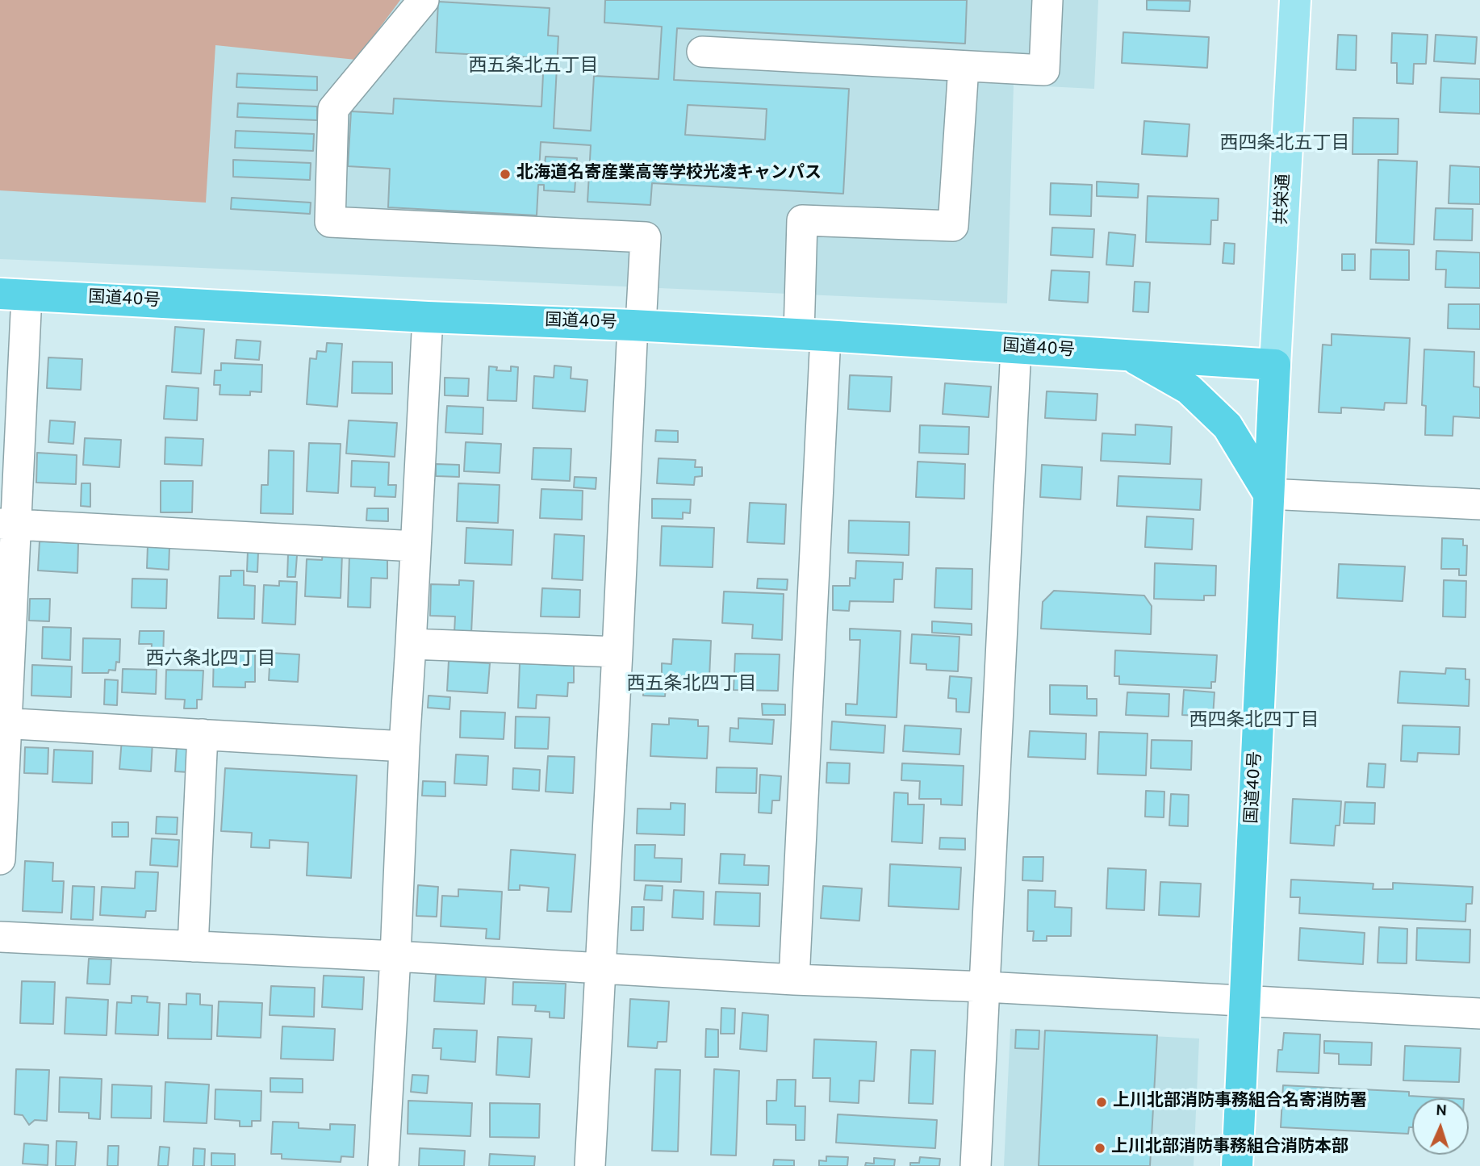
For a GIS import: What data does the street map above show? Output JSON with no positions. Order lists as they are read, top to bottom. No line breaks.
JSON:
{"streets":{"highway":["国道40号"],"main road":["共栄通"]},"crossings":[["共栄通","国道40号"]],"districts":["西五条北五丁目","西四条北五丁目","西六条北四丁目","西五条北四丁目","西四条北四丁目"],"places":["北海道名寄産業高等学校光凌キャンパス","上川北部消防事務組合名寄消防署","上川北部消防事務組合消防本部"],"north":"top"}
